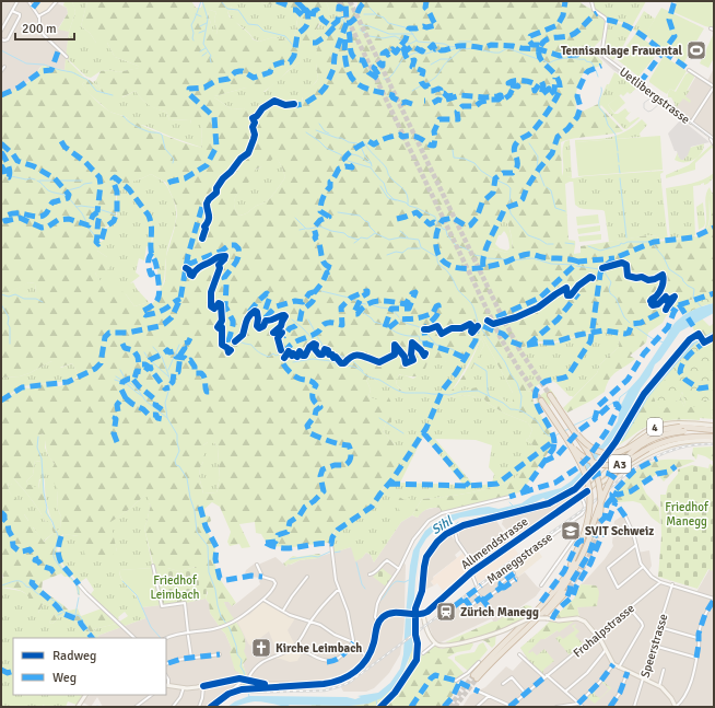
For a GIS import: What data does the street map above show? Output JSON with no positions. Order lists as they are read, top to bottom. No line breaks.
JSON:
{"streets":{"highway":["A3"],"main road":["4","Allmendstrasse"],"street":["Uetlibergstrasse","Maneggstrasse","Frohalpstrasse","Speerstrasse"]},"crossings":[["A3","Allmendstrasse"],["Allmendstrasse","Maneggstrasse"]],"water":["Sihl"],"parks":["Friedhof Manegg","Friedhof Leimbach"],"places":{"sports":["Tennisanlage Frauental"],"school or university":["SVIT Schweiz"],"station":["Zürich Manegg"],"church":["Kirche Leimbach"]},"legend":["Radweg","Weg"],"scale_bar":"200 m"}
